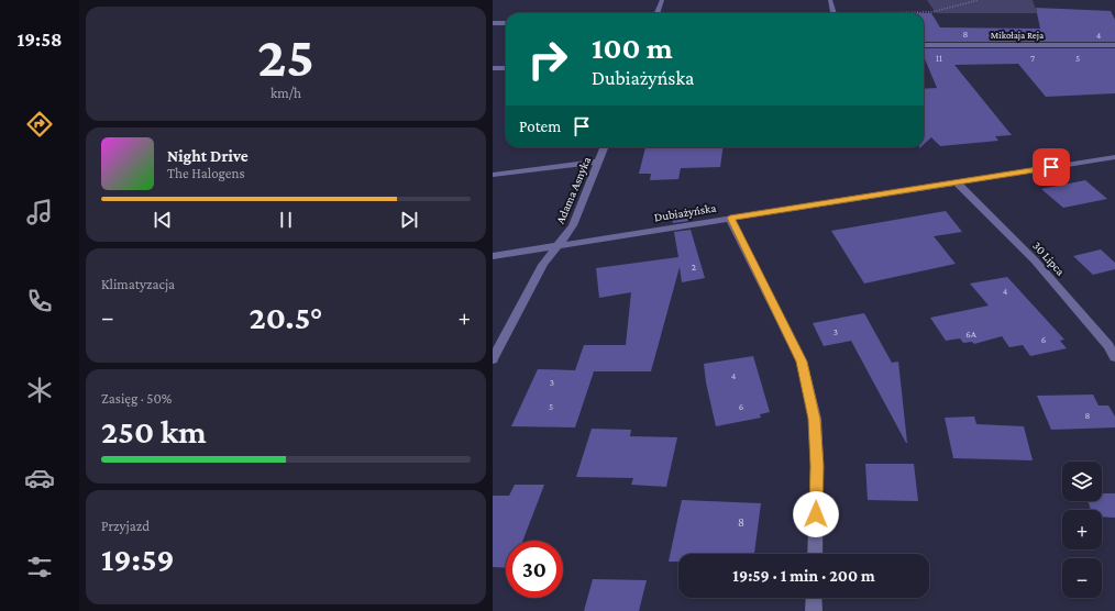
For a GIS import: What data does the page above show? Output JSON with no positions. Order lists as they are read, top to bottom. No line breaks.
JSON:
{"streets":{"street":["Mikołaja Reja","Adama Asnyka","Dubiażyńska","30 Lipca"]},"crossings":[["Adama Asnyka","Dubiażyńska"],["Dubiażyńska","30 Lipca"]],"house_numbers":["8","4","11","7","5","2","4","3","6A","6","4","3","5","6","8","8"],"page":{"tabs":"19:58","tile":[["25","km/h"],"Klimatyzacja",["Zasięg · 50%","250 km"],["Przyjazd","19:59"]],"turn":["100 m","Dubiażyńska"],"then":"Potem","song":["Night Drive","The Halogens"],"heat":["−","20.5°","+"],"map_buttons":["+","−"],"limit":"30","trip":"19:59 · 1 min · 200 m"}}
